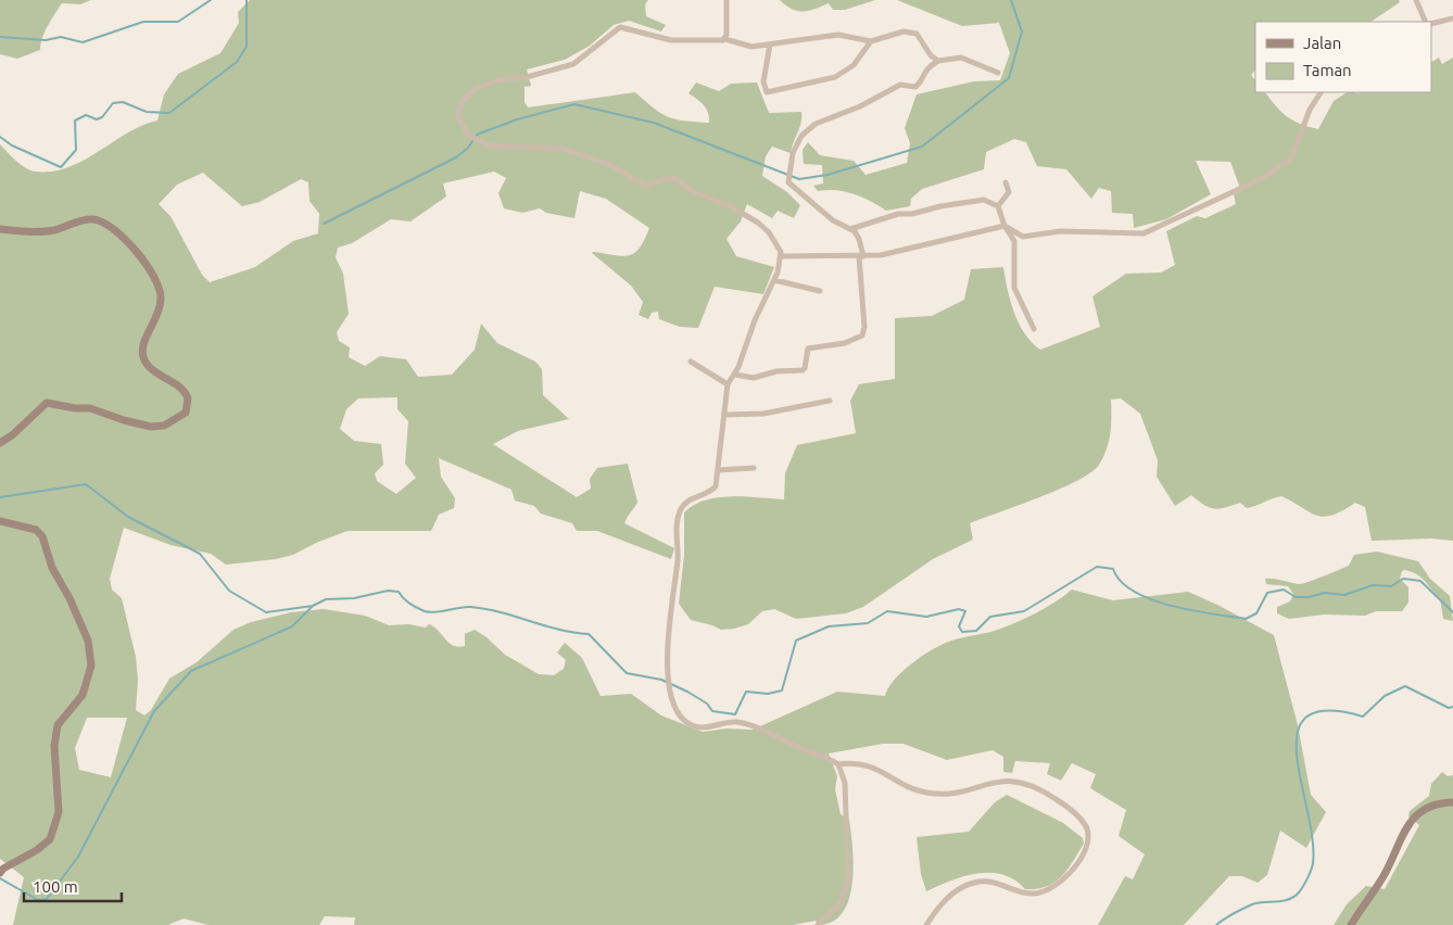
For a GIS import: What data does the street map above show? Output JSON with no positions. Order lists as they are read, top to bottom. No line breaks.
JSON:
{"legend":["Jalan","Taman"],"scale_bar":"100 m"}
